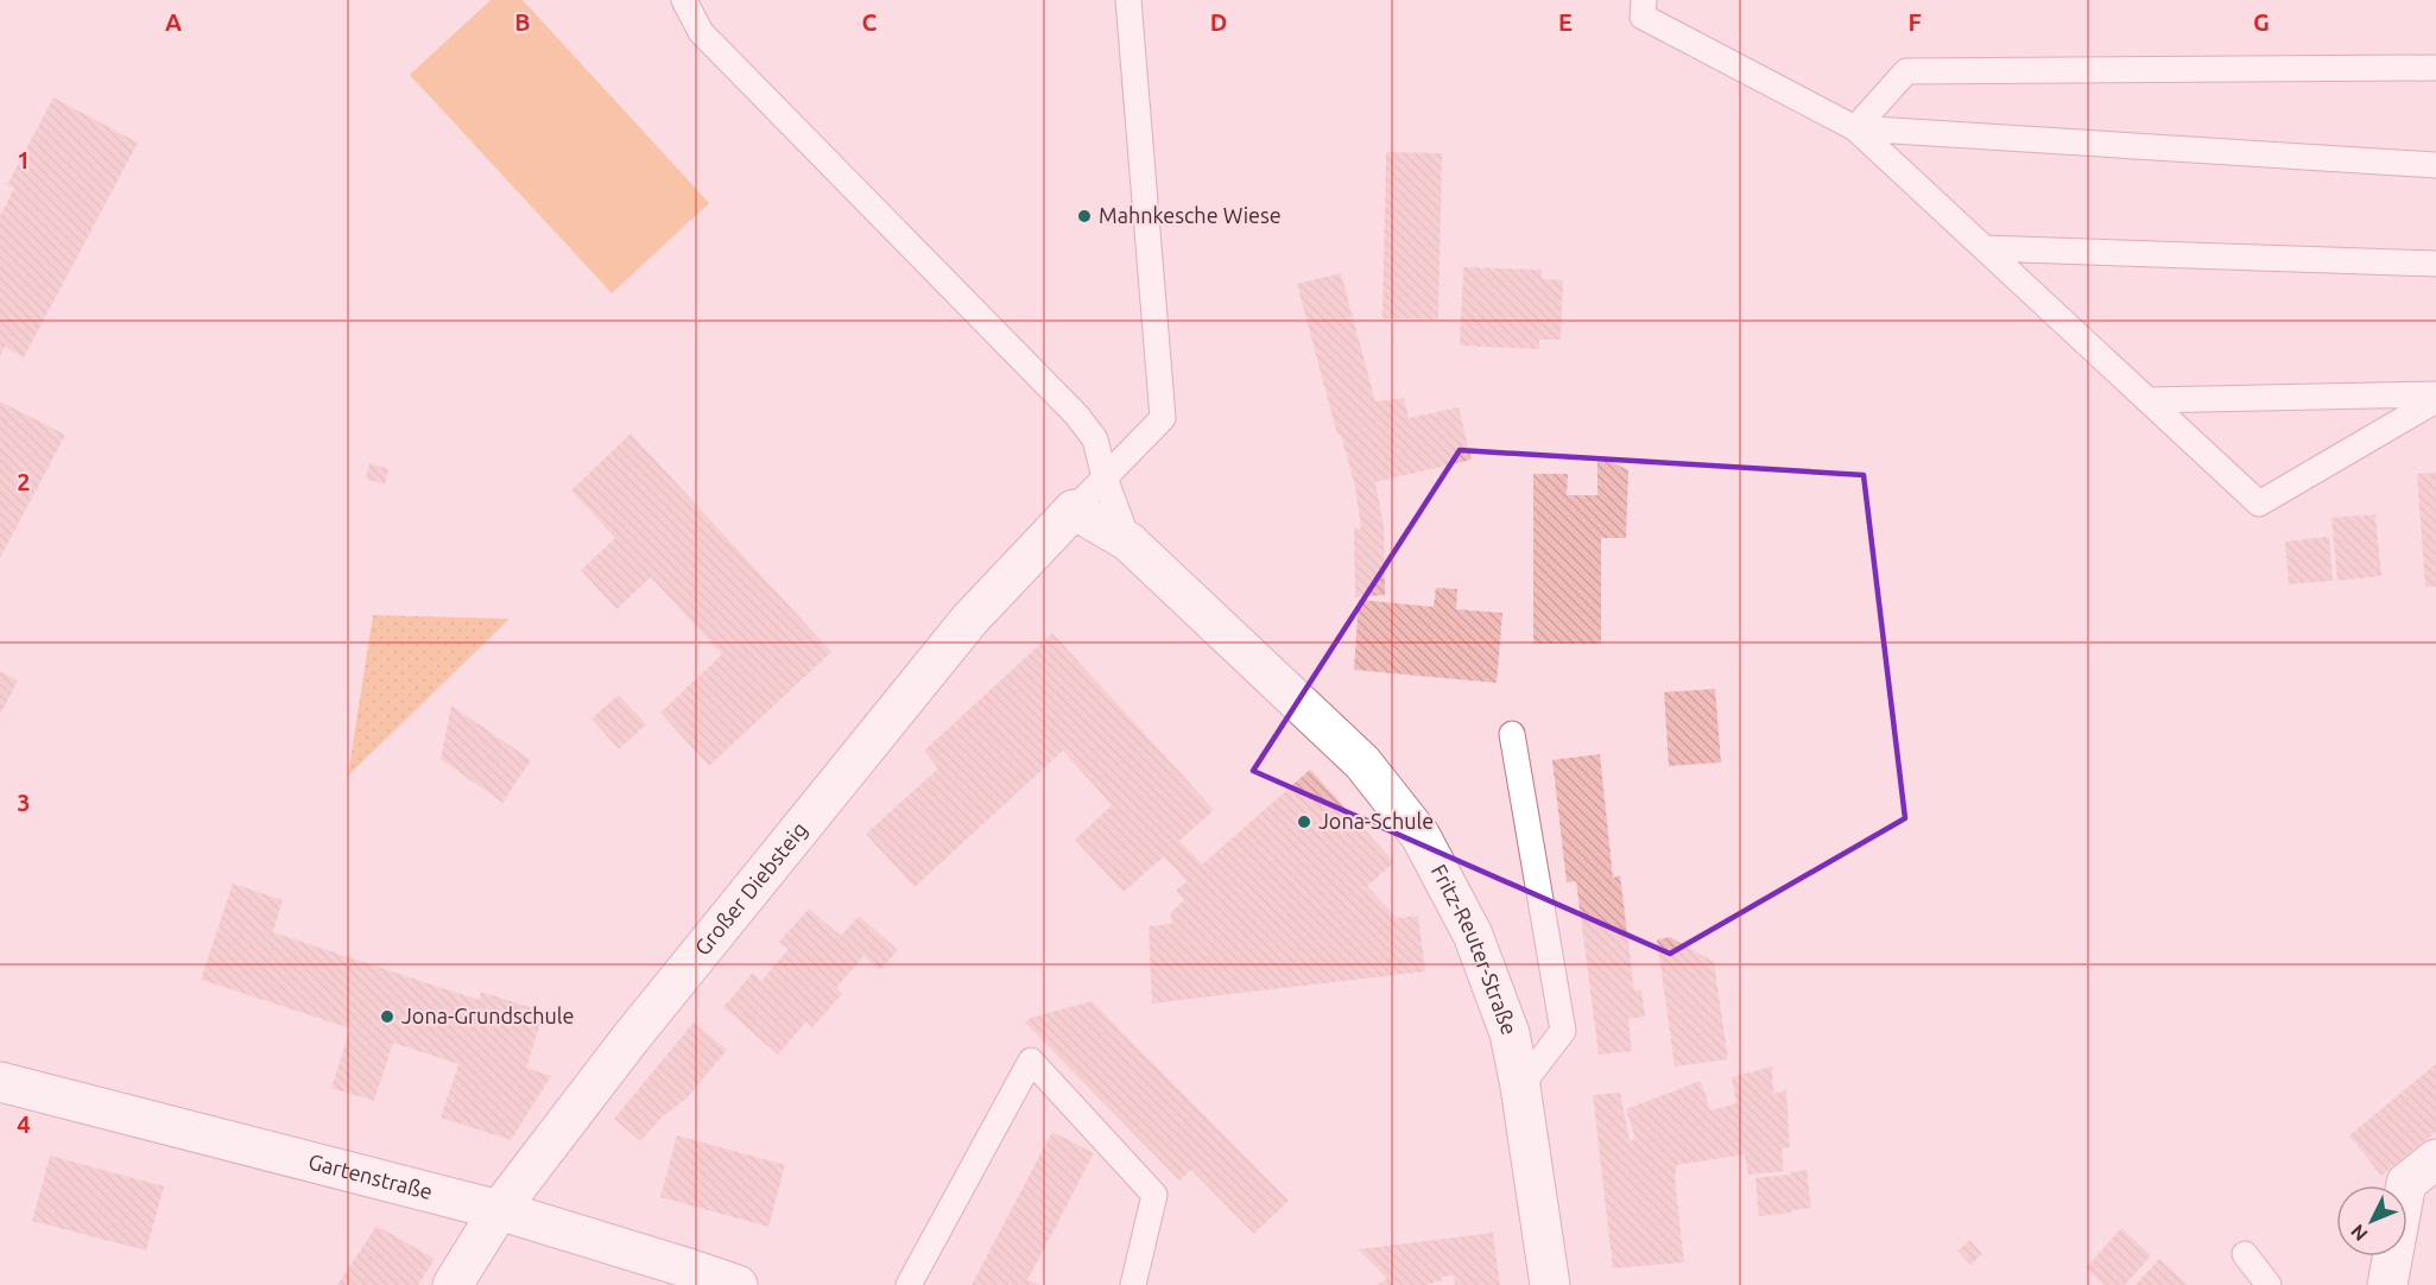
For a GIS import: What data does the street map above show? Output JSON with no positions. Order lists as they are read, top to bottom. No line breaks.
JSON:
{"streets":{"street":["Großer Diebsteig","Fritz-Reuter-Straße","Gartenstraße"]},"crossings":[["Großer Diebsteig","Fritz-Reuter-Straße"],["Großer Diebsteig","Gartenstraße"]],"places":["Mahnkesche Wiese","Jona-Schule","Jona-Grundschule"],"north":"bottom left","grid":{"columns":["A","B","C","D","E","F","G"],"rows":["1","2","3","4"]}}
